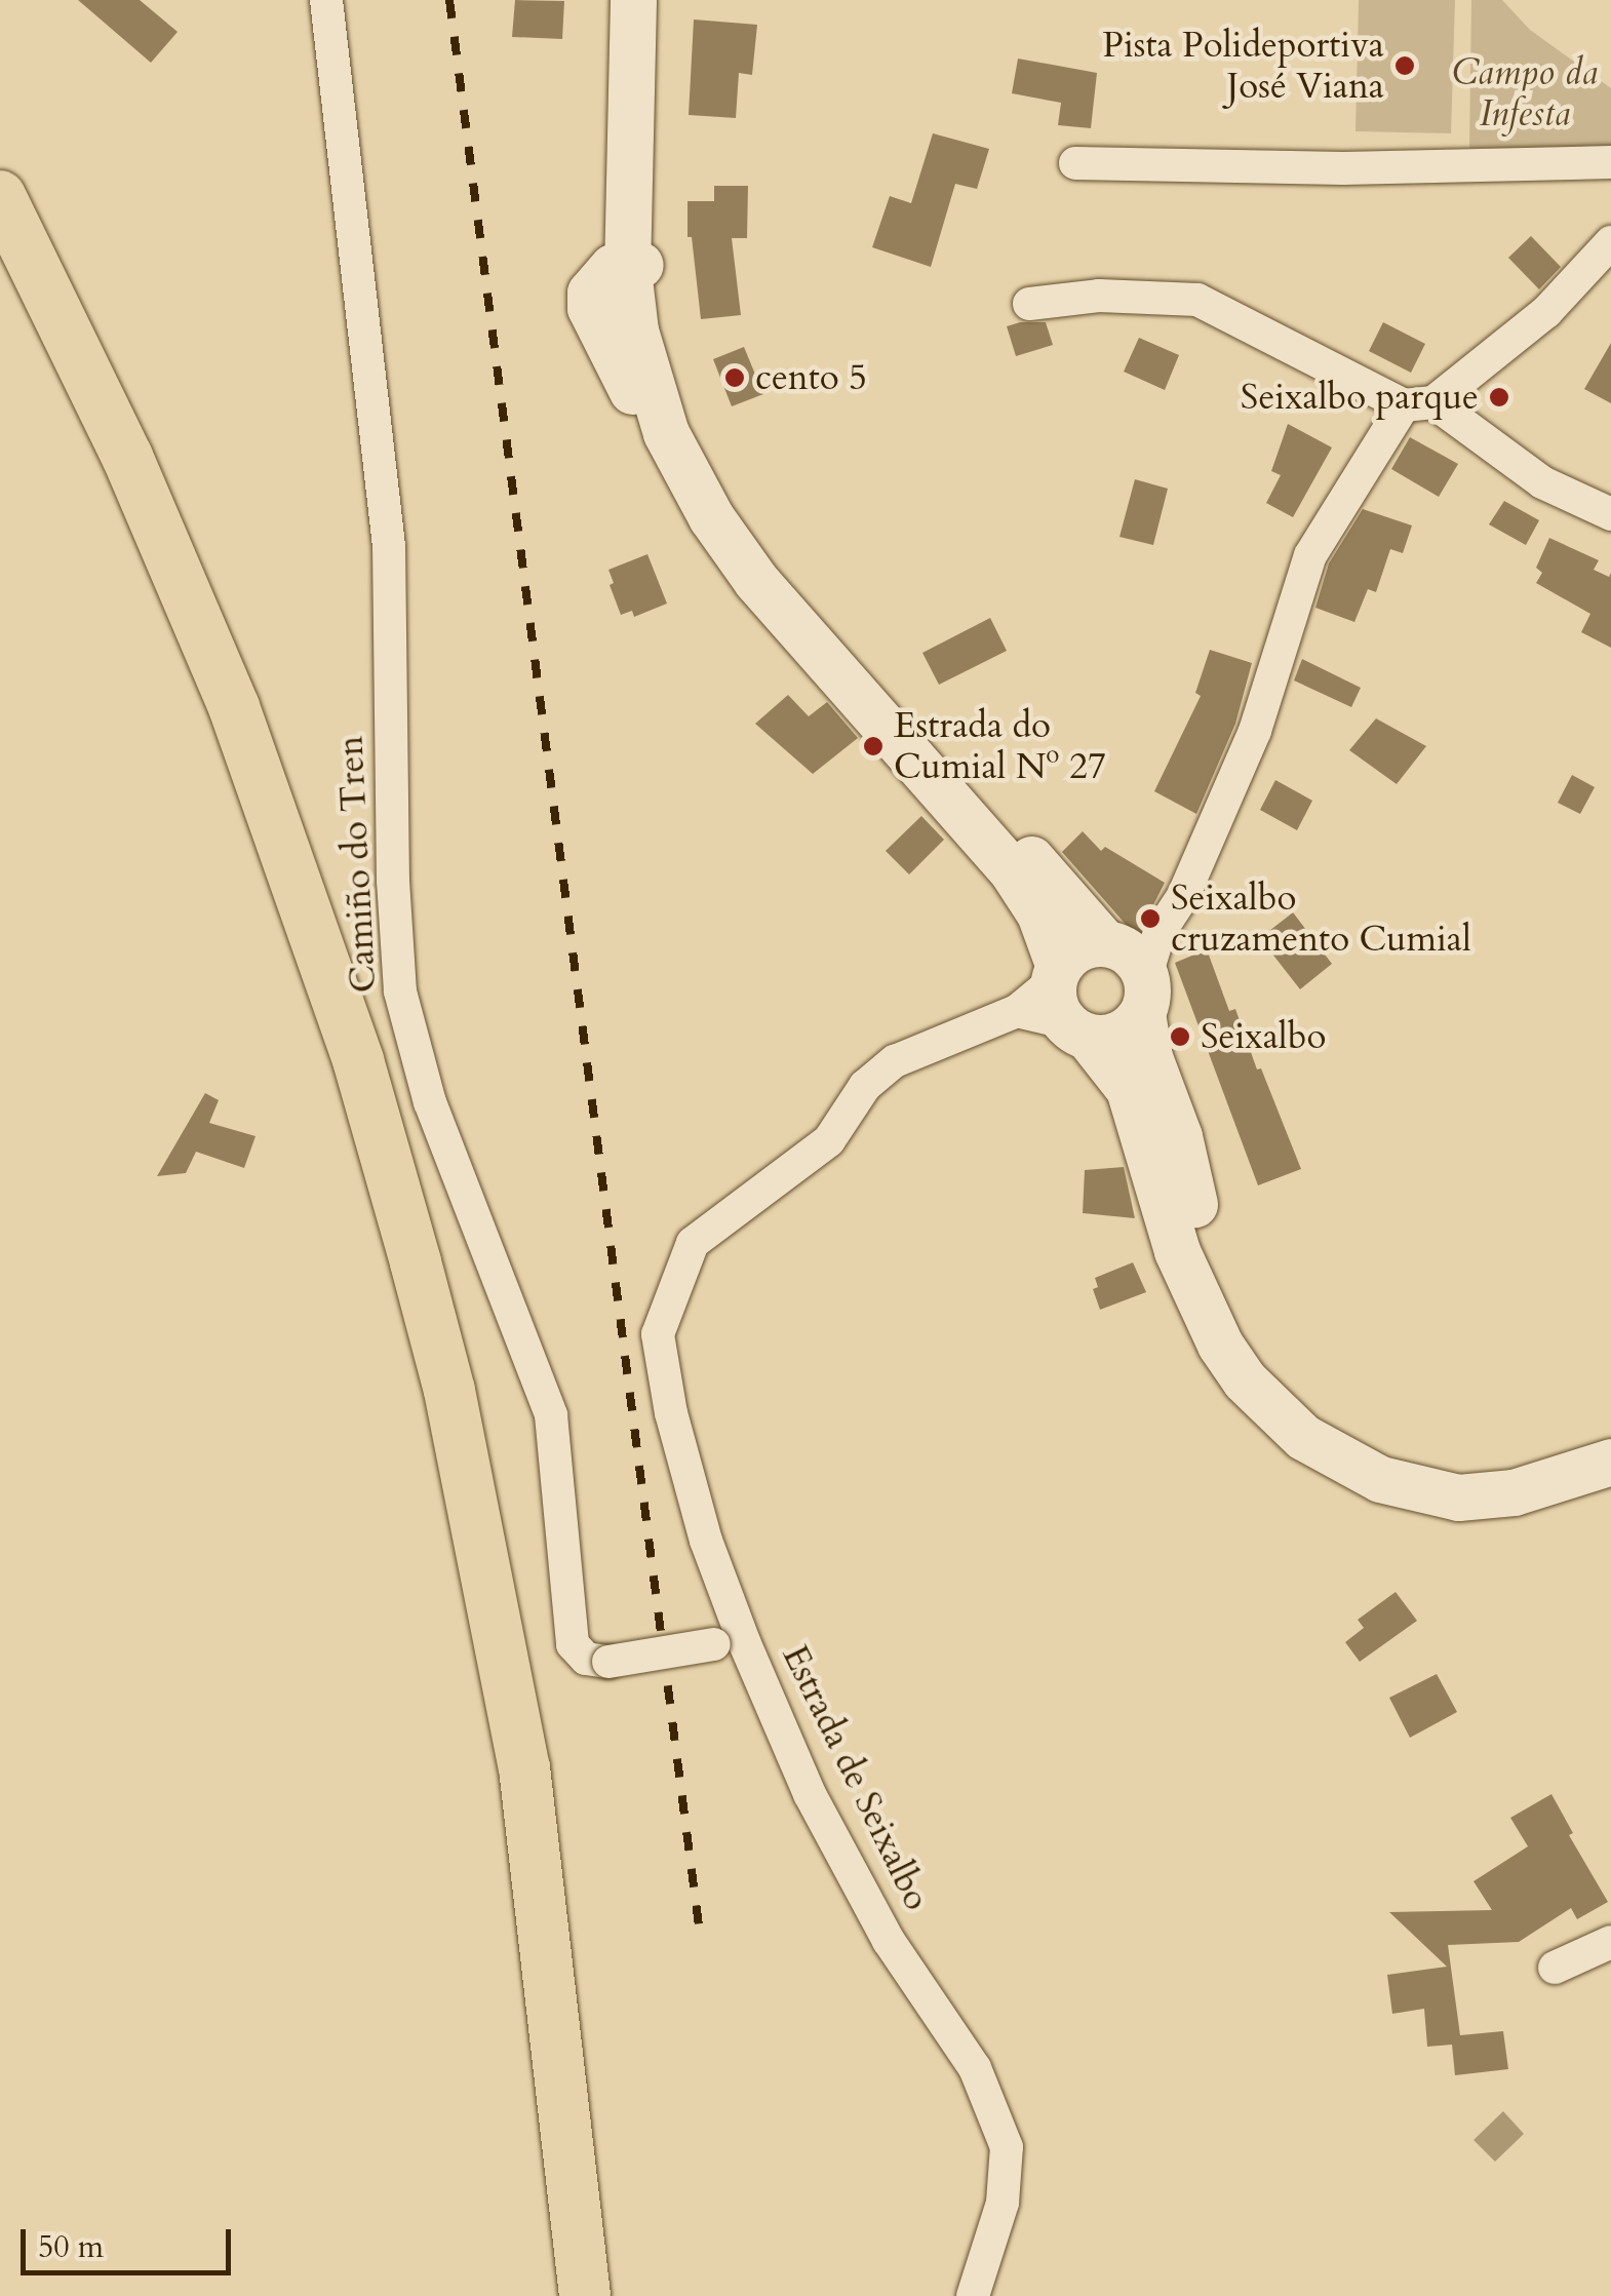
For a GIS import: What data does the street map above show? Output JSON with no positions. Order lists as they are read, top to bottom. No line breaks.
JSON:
{"streets":{"street":["Camiño do Tren","Estrada de Seixalbo"]},"crossings":[["Camiño do Tren","Estrada de Seixalbo"]],"parks":["Campo da Infesta"],"places":["Pista Polideportiva José Viana","cento 5","Seixalbo parque","Estrada do Cumial Nº 27","Seixalbo cruzamento Cumial","Seixalbo"],"scale_bar":"50 m"}
